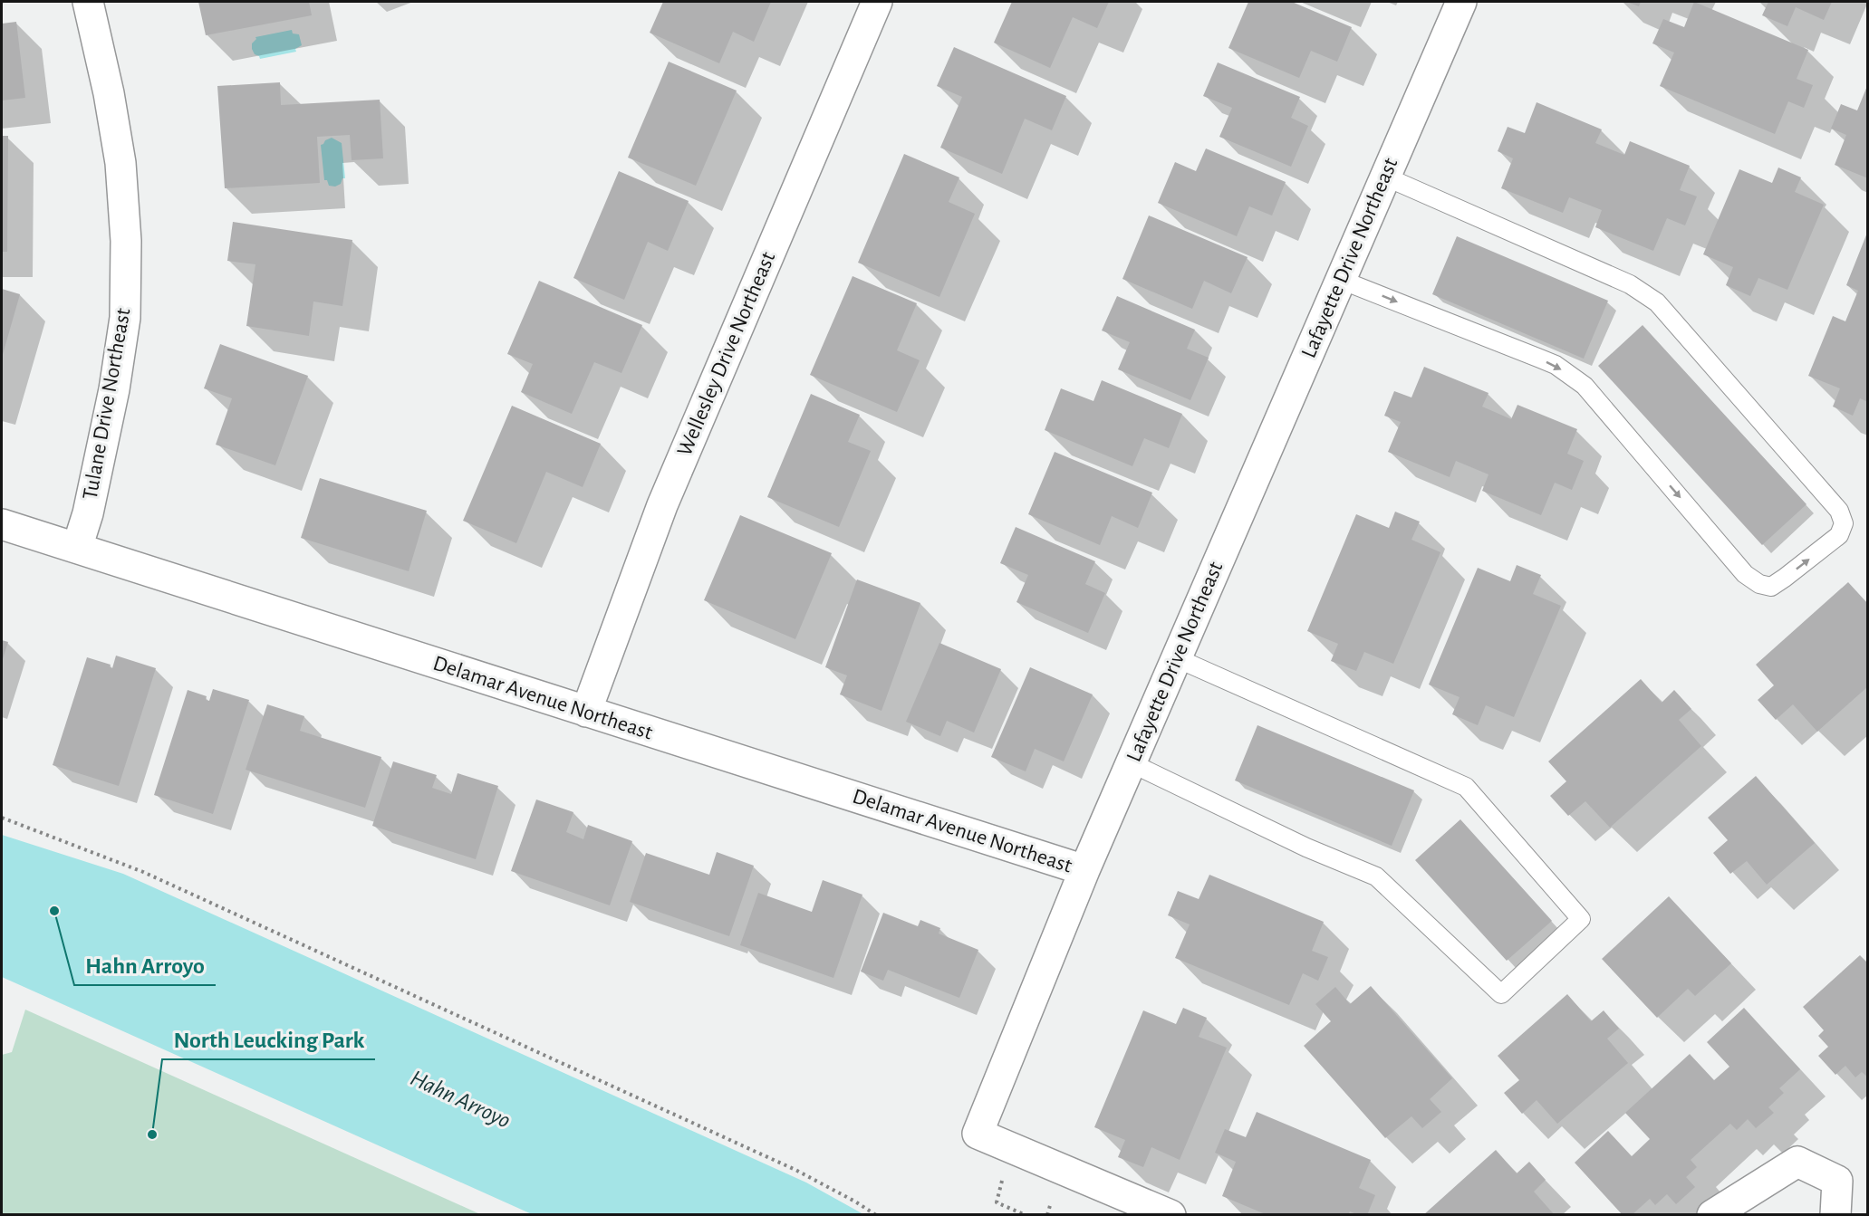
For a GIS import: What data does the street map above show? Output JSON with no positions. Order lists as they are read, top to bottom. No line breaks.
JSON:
{"streets":{"street":["Lafayette Drive Northeast","Wellesley Drive Northeast","Tulane Drive Northeast","Delamar Avenue Northeast"]},"crossings":[["Lafayette Drive Northeast","Delamar Avenue Northeast"],["Wellesley Drive Northeast","Delamar Avenue Northeast"],["Tulane Drive Northeast","Delamar Avenue Northeast"]],"water":["Hahn Arroyo"],"places":["Hahn Arroyo","North Leucking Park"]}
